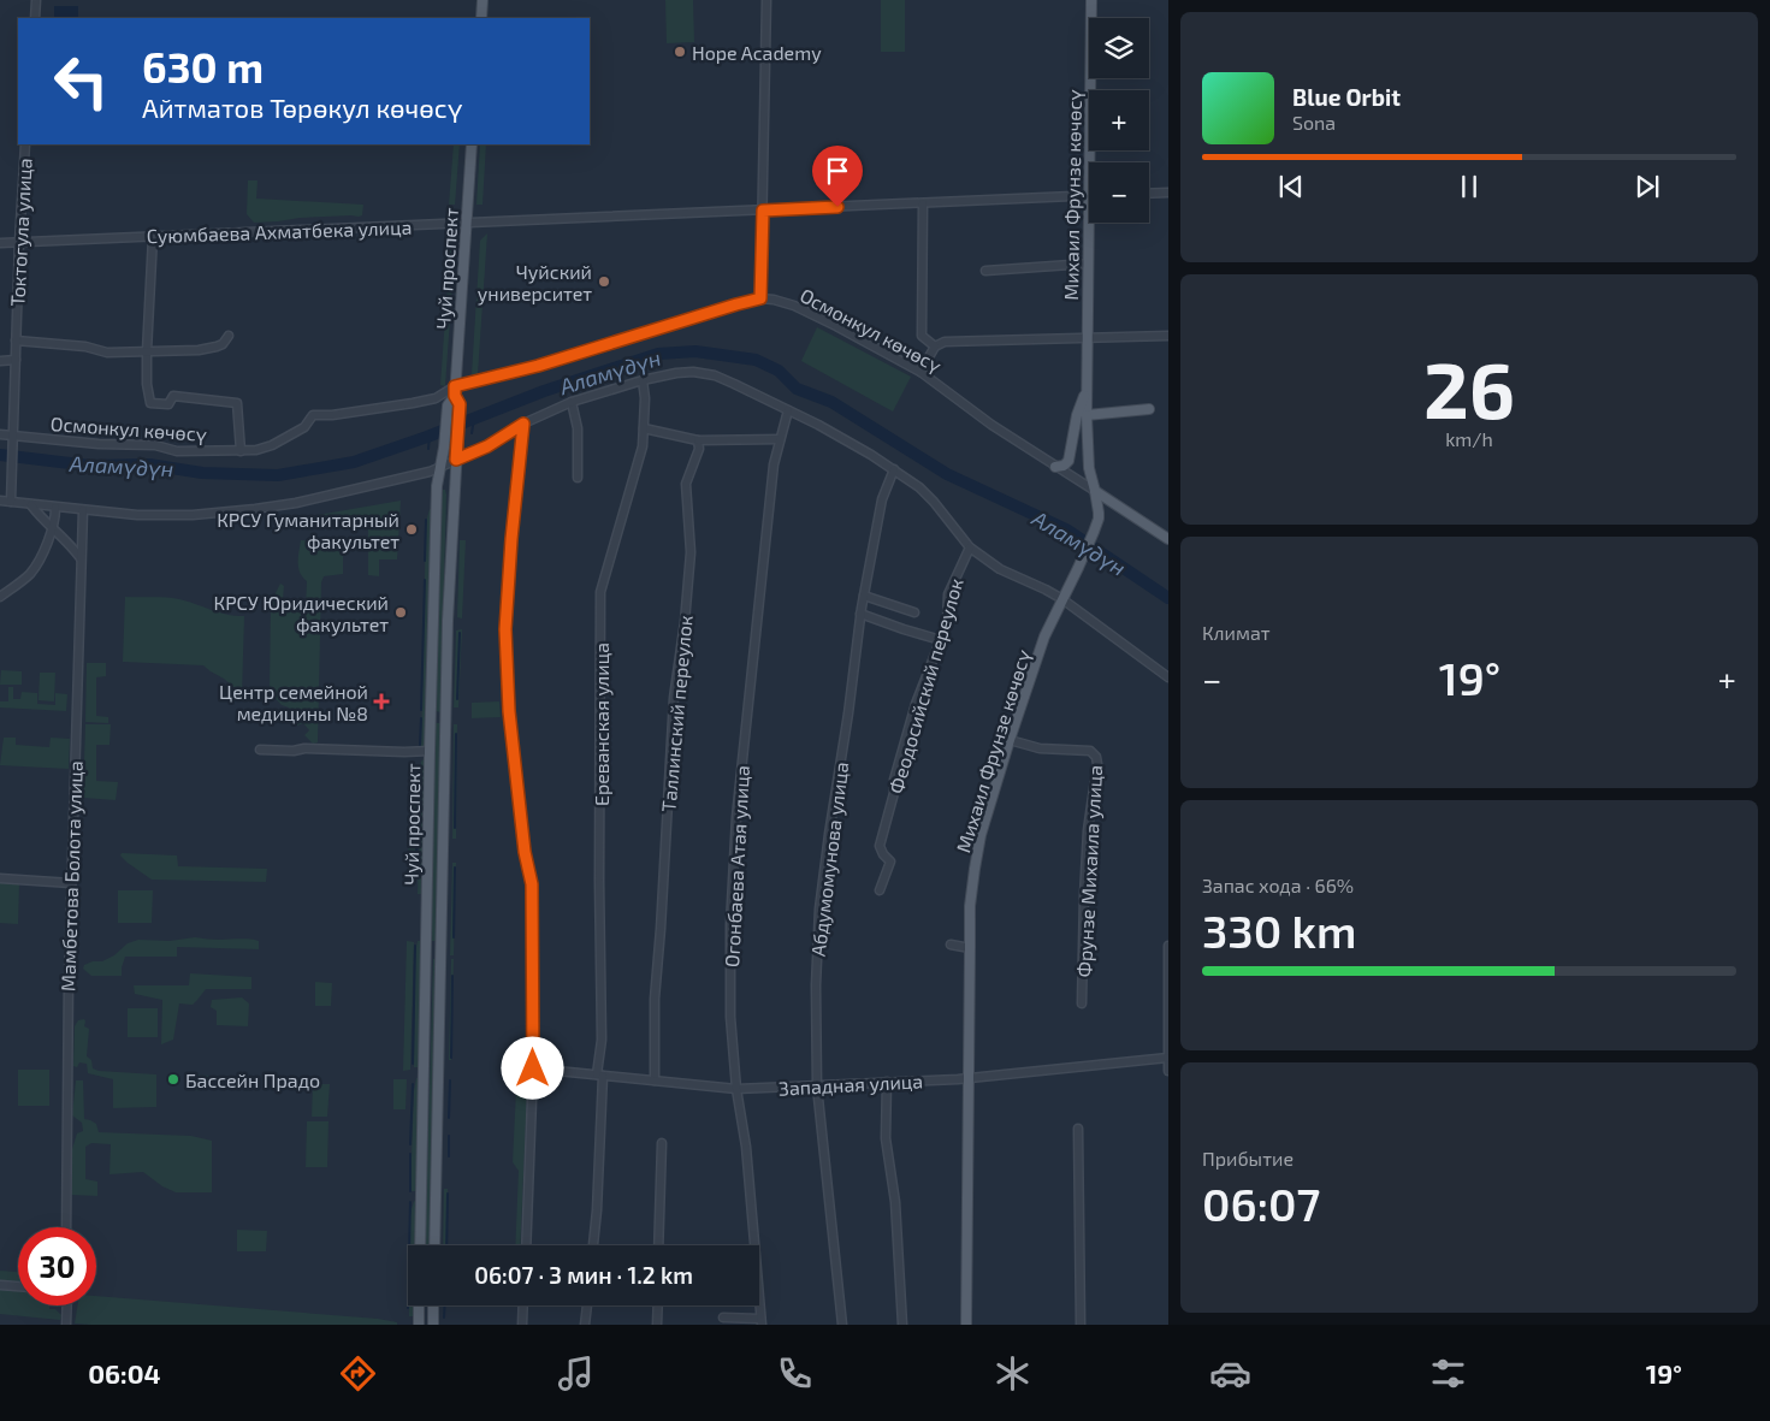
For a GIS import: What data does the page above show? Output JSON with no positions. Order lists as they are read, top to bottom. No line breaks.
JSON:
{"streets":{"main road":["Михаил Фрунзе көчөсү","Чуй проспект","Осмонкул көчөсү"],"street":["Суюмбаева Ахматбека улица","Токтогула улица","Феодосийский переулок","Таллинский переулок","Ереванская улица","Абдумомунова улица","Огонбаева Атая улица","Фрунзе Михаила улица","Мамбетова Болота улица","Западная улица"]},"crossings":[["Михаил Фрунзе көчөсү","Суюмбаева Ахматбека улица"],["Михаил Фрунзе көчөсү","Осмонкул көчөсү"],["Михаил Фрунзе көчөсү","Фрунзе Михаила улица"],["Михаил Фрунзе көчөсү","Западная улица"],["Суюмбаева Ахматбека улица","Токтогула улица"],["Суюмбаева Ахматбека улица","Чуй проспект"],["Токтогула улица","Осмонкул көчөсү"],["Чуй проспект","Осмонкул көчөсү"],["Таллинский переулок","Западная улица"],["Ереванская улица","Западная улица"],["Абдумомунова улица","Западная улица"],["Огонбаева Атая улица","Западная улица"]],"water":["Аламүдүн"],"places":{"other":["Hope Academy","Чуйский университет","КРСУ Гуманитарный факультет","КРСУ Юридический факультет","Бассейн Прадо"],"health":["Центр семейной медицины №8"]},"page":{"map_buttons":["+","−"],"turn":["630 m","Айтматов Төрөкул көчөсү"],"song":["Blue Orbit","Sona"],"tile":[["26","km/h"],"Климат",["Запас хода · 66%","330 km"],["Прибытие","06:07"]],"heat":["−","19°","+"],"limit":"30","trip":"06:07 · 3 мин · 1.2 km","tabs":["06:04","19°"]}}
